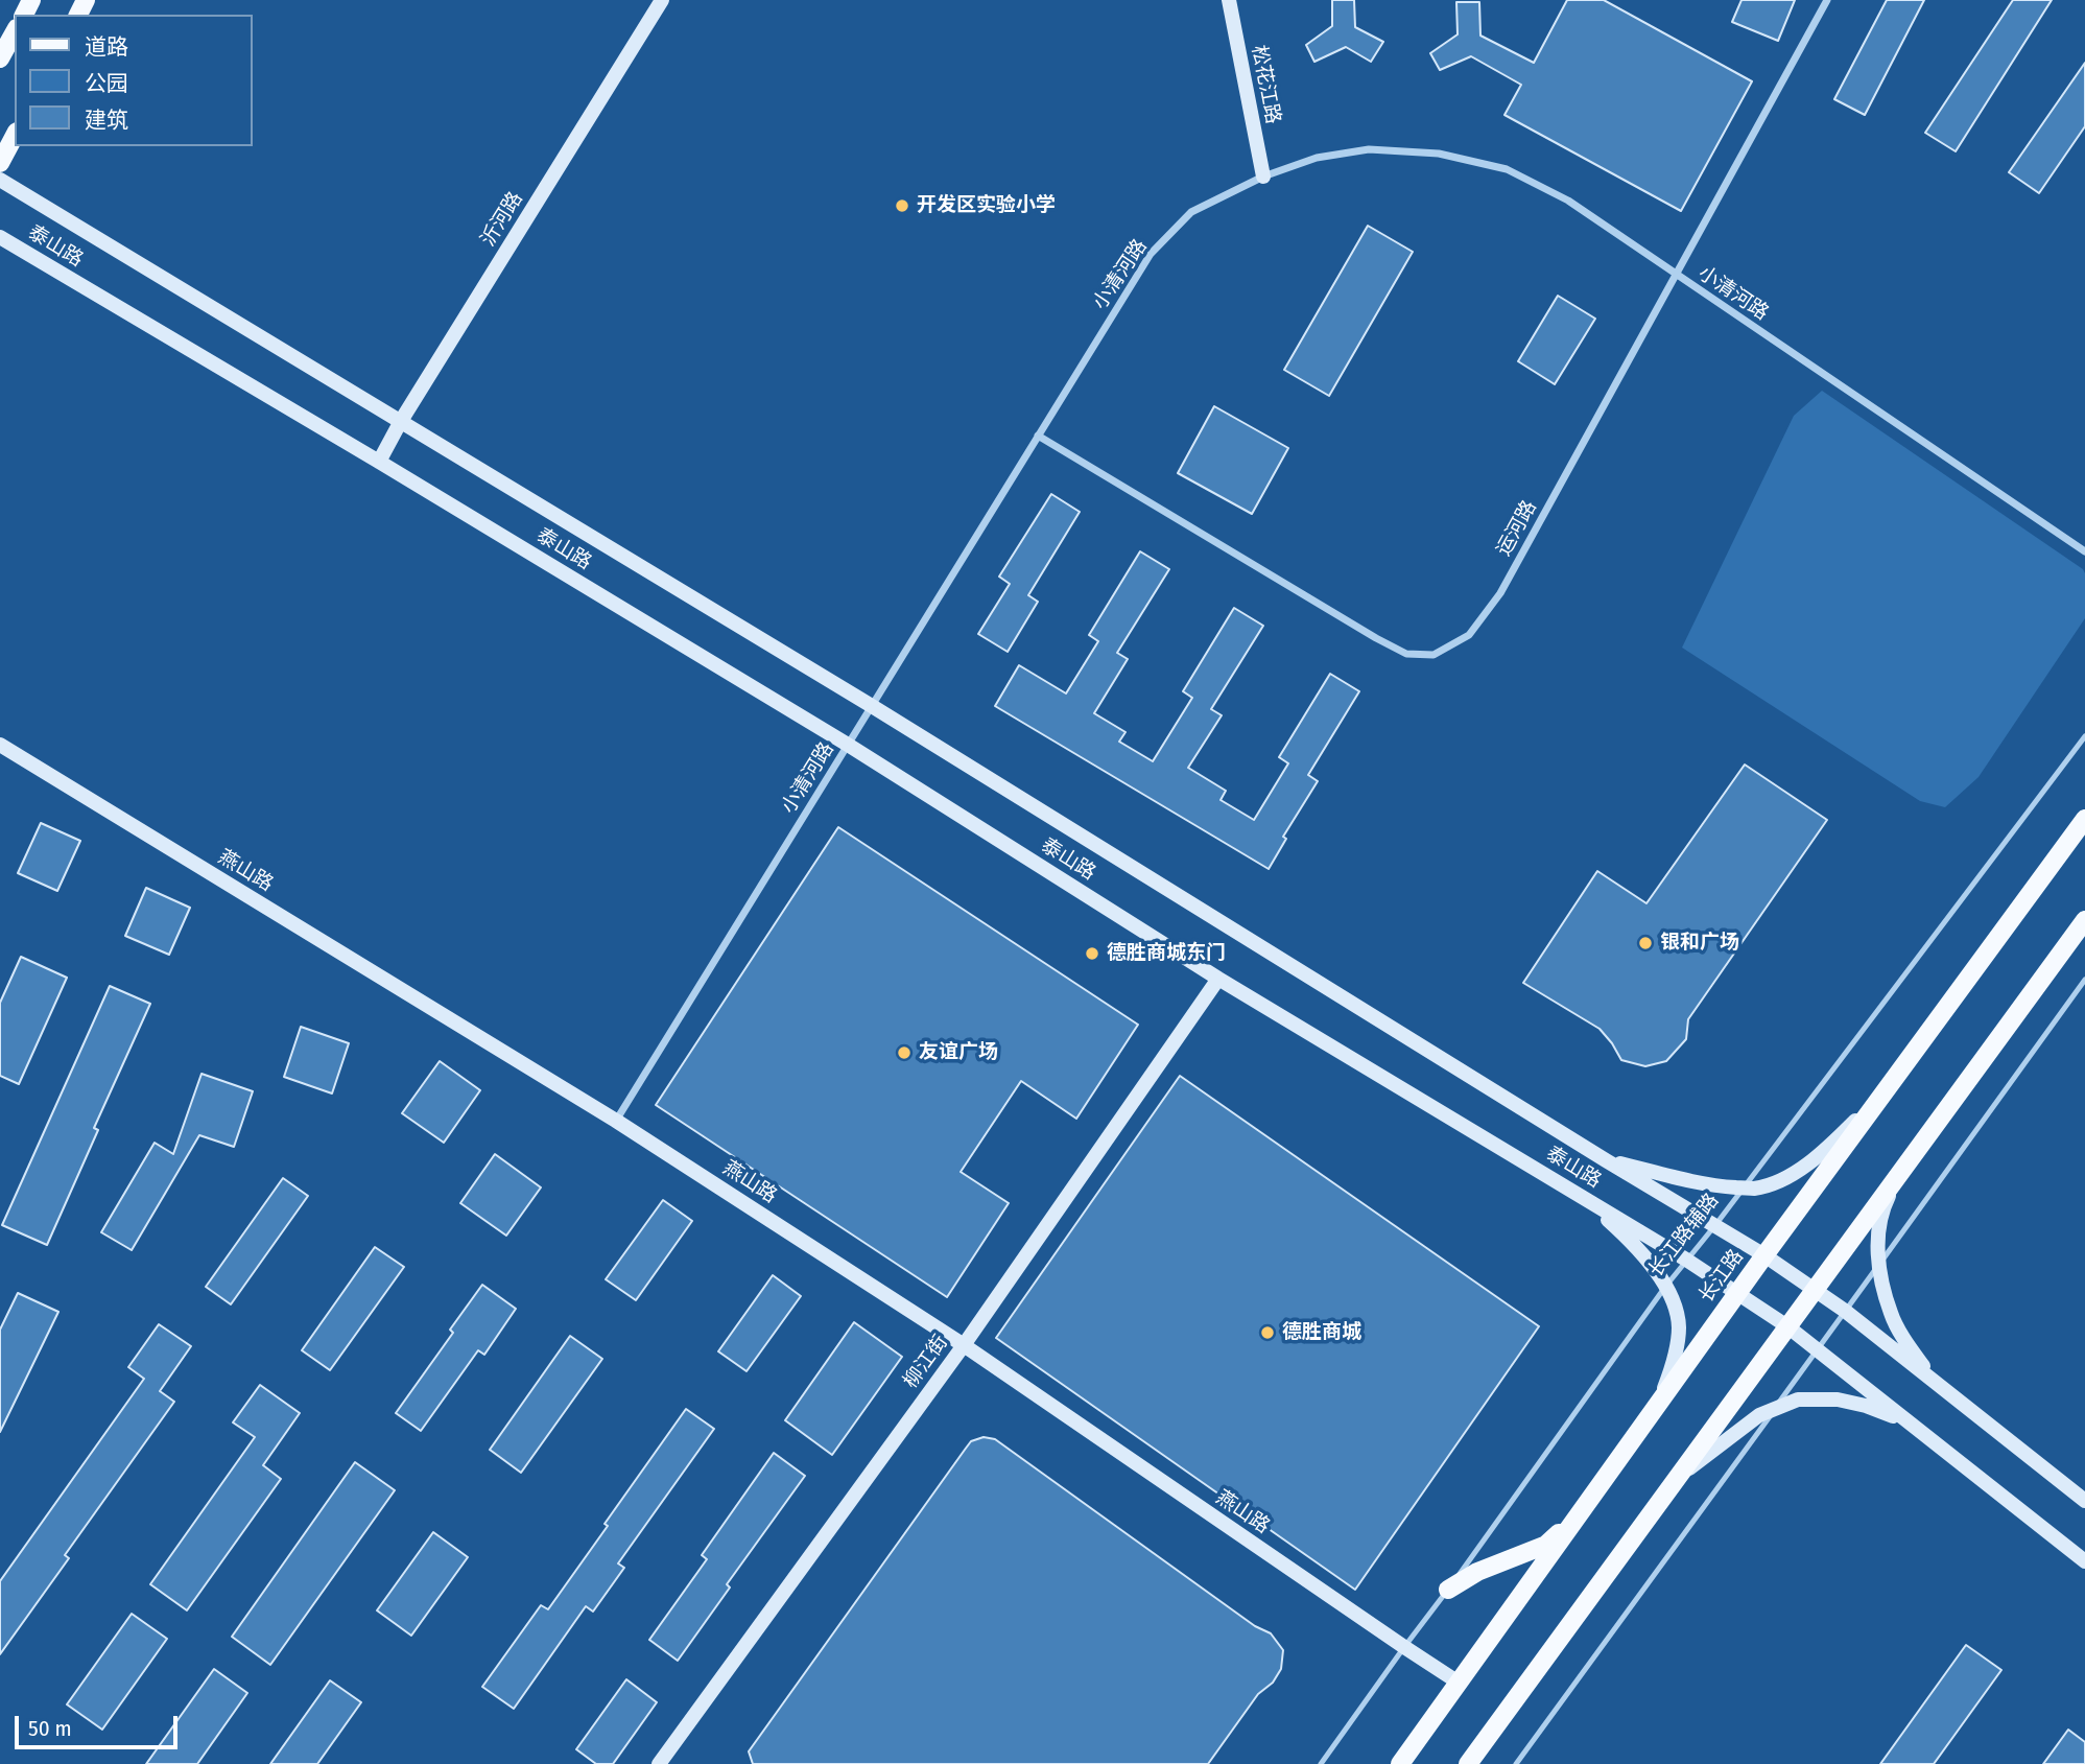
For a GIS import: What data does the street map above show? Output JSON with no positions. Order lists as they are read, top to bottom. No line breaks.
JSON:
{"streets":{"main road":["松花江路","沂河路","泰山路","燕山路","长江路","柳江街"],"street":["小清河路","运河路"],"lane":["长江路辅路"]},"crossings":[["松花江路","小清河路"],["沂河路","泰山路"],["泰山路","小清河路"],["泰山路","长江路辅路"],["泰山路","长江路"],["泰山路","柳江街"],["小清河路","运河路"],["小清河路","燕山路"],["燕山路","长江路辅路"],["燕山路","长江路"],["燕山路","柳江街"]],"places":["开发区实验小学","银和广场","德胜商城东门","友谊广场","德胜商城"],"legend":["道路","公园","建筑"],"scale_bar":"50 m"}
